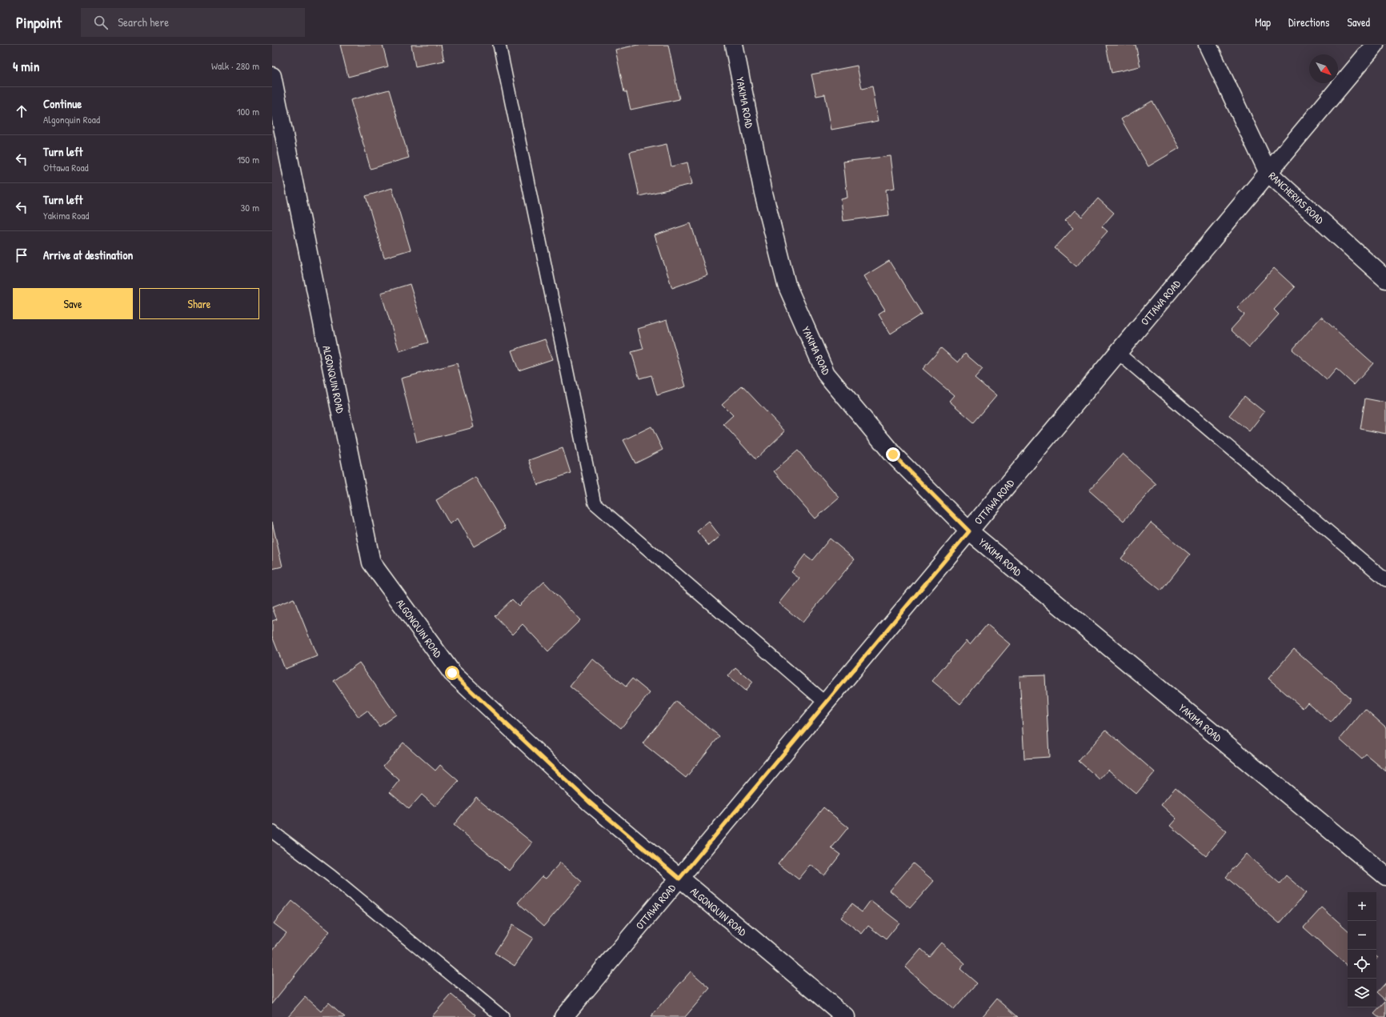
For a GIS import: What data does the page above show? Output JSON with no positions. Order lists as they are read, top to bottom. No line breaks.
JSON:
{"streets":{"street":["YAKIMA ROAD","RANCHERIAS ROAD","OTTAWA ROAD","ALGONQUIN ROAD"]},"crossings":[["YAKIMA ROAD","OTTAWA ROAD"],["RANCHERIAS ROAD","OTTAWA ROAD"],["OTTAWA ROAD","ALGONQUIN ROAD"]],"north":"bottom right","page":{"header":"Pinpoint","search":"Search here","nav":["Map","Directions","Saved"],"heading":["4 min","Walk · 280 m"],"list":[["Continue","Algonquin Road","100 m"],["Turn left","Ottawa Road","150 m"],["Turn left","Yakima Road","30 m"],"Arrive at destination"],"buttons":["Save","Share"],"map_buttons":["+","−"]}}
